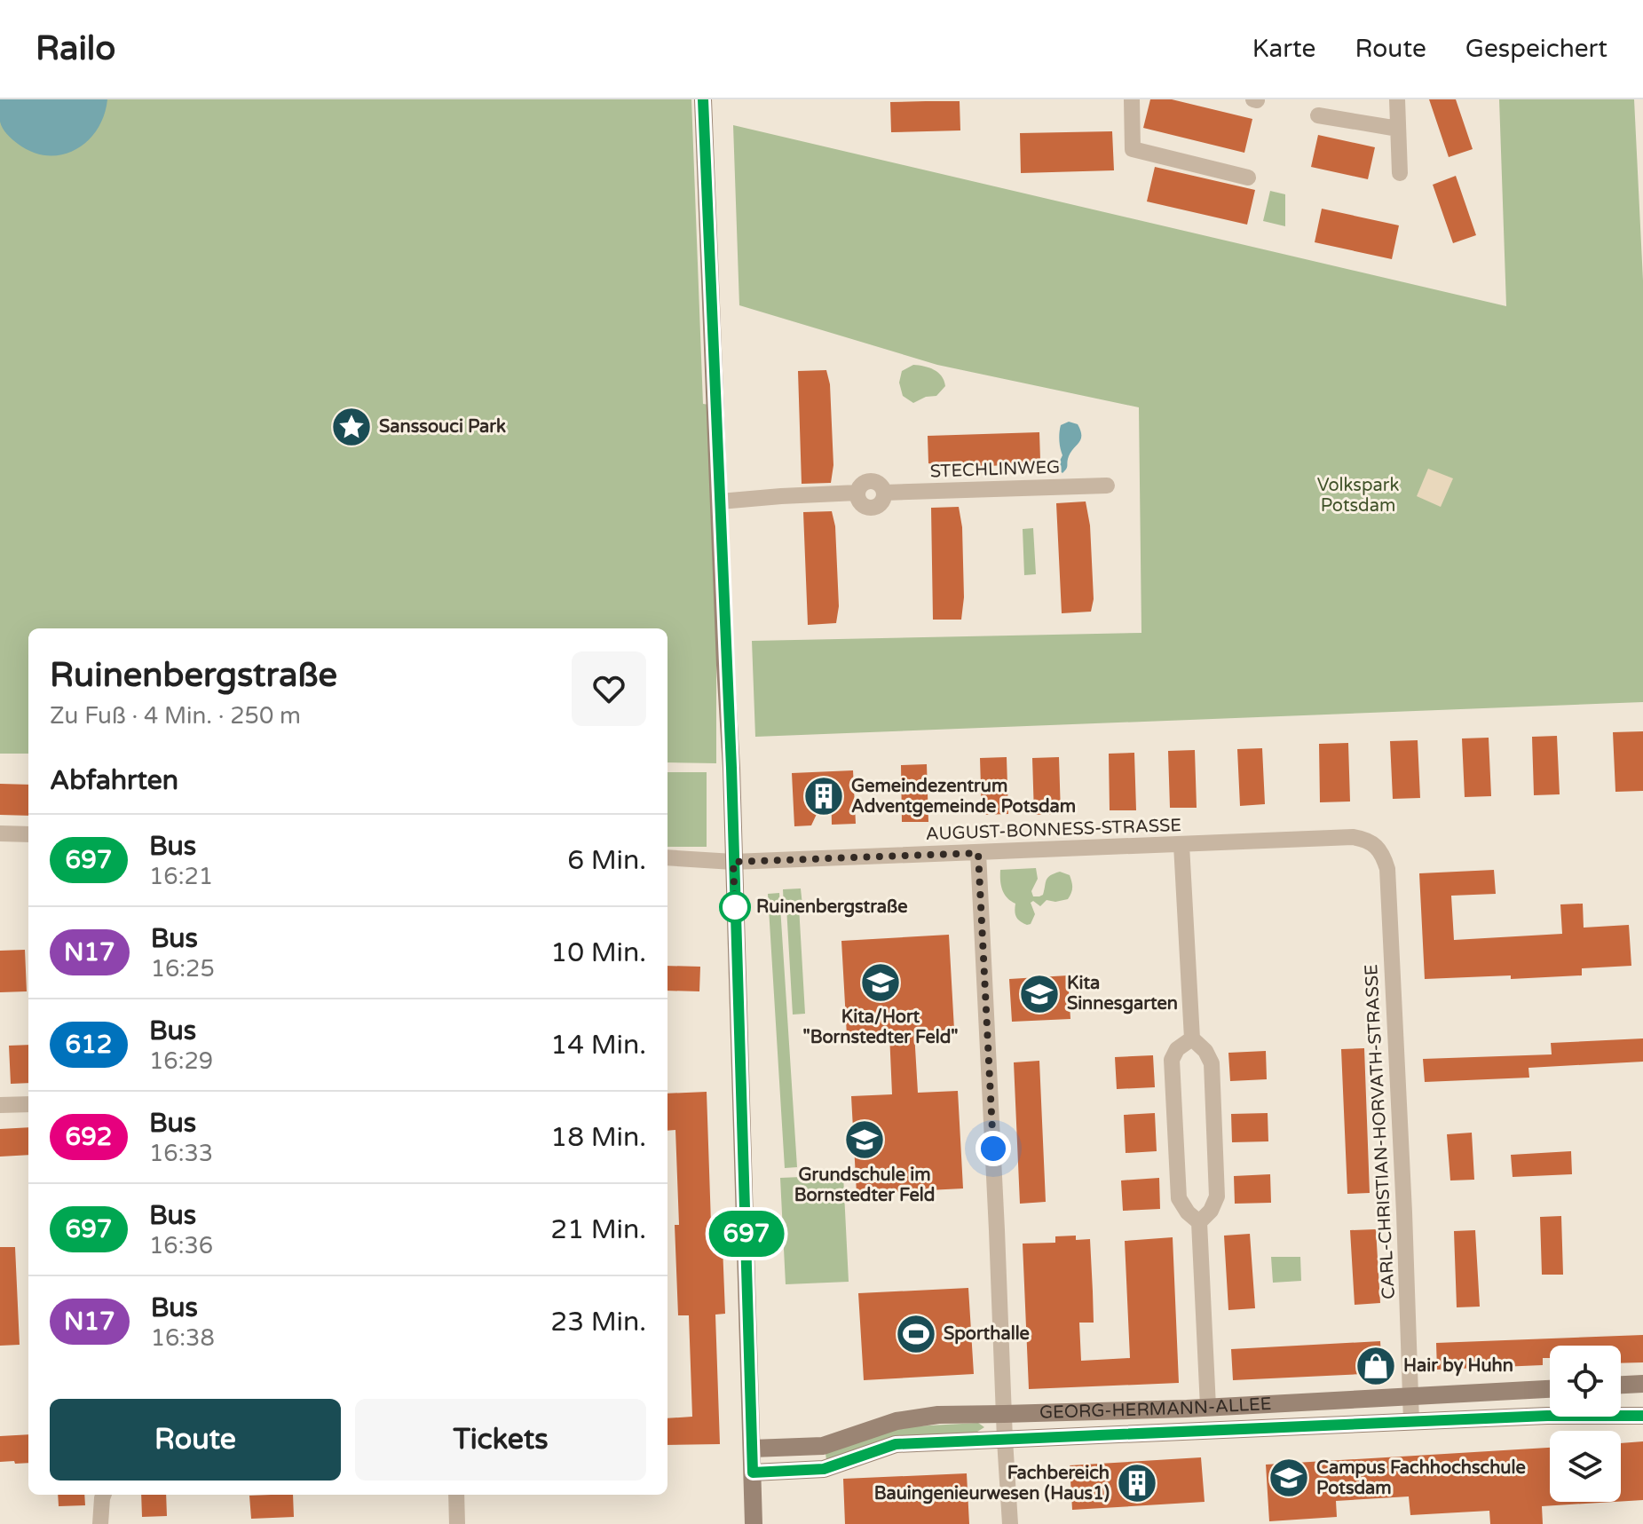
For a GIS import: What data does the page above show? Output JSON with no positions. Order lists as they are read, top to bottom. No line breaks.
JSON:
{"streets":{"street":["STECHLINWEG","AUGUST-BONNESS-STRASSE","CARL-CHRISTIAN-HORVATH-STRASSE","GEORG-HERMANN-ALLEE"]},"crossings":[["AUGUST-BONNESS-STRASSE","CARL-CHRISTIAN-HORVATH-STRASSE"],["CARL-CHRISTIAN-HORVATH-STRASSE","GEORG-HERMANN-ALLEE"]],"parks":["Volkspark Potsdam"],"places":{"place":["Sanssouci Park"],"building":["Gemeindezentrum Adventgemeinde Potsdam","Fachbereich Bauingenieurwesen (Haus1)"],"other":["Ruinenbergstraße"],"school or university":["Kita/Hort \"Bornstedter Feld\"","Kita Sinnesgarten","Grundschule im Bornstedter Feld","Campus Fachhochschule Potsdam"],"sports":["Sporthalle"],"shop":["Hair by Huhn"]},"lines":["bus line 697"],"page":{"header":"Railo","nav":["Karte","Route","Gespeichert"],"on_map":"697","heading":[["Ruinenbergstraße","Zu Fuß · 4 Min. · 250 m"],"Abfahrten"],"list":[{"mark":"697","name":"Bus","note":"16:21","value":"6 Min."},{"mark":"N17","name":"Bus","note":"16:25","value":"10 Min."},{"mark":"612","name":"Bus","note":"16:29","value":"14 Min."},{"mark":"692","name":"Bus","note":"16:33","value":"18 Min."},{"mark":"697","name":"Bus","note":"16:36","value":"21 Min."},{"mark":"N17","name":"Bus","note":"16:38","value":"23 Min."}],"buttons":["Route","Tickets"]}}
